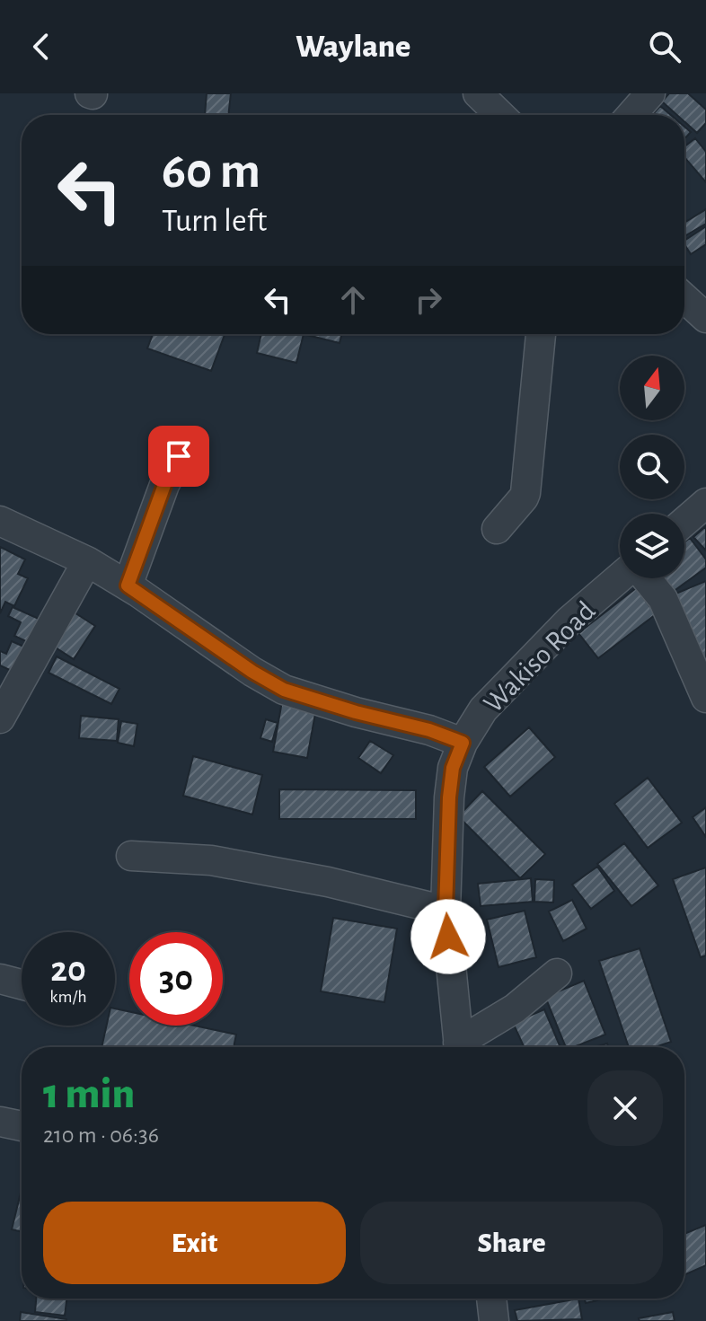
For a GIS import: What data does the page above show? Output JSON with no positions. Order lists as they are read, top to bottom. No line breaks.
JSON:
{"streets":{"street":["Wakiso Road"]},"north":"top","page":{"header":"Waylane","turn":["60 m","Turn left"],"speed":"20 km/h","limit":"30","heading":["1 min","210 m · 06:36"],"buttons":["Exit","Share"]}}
